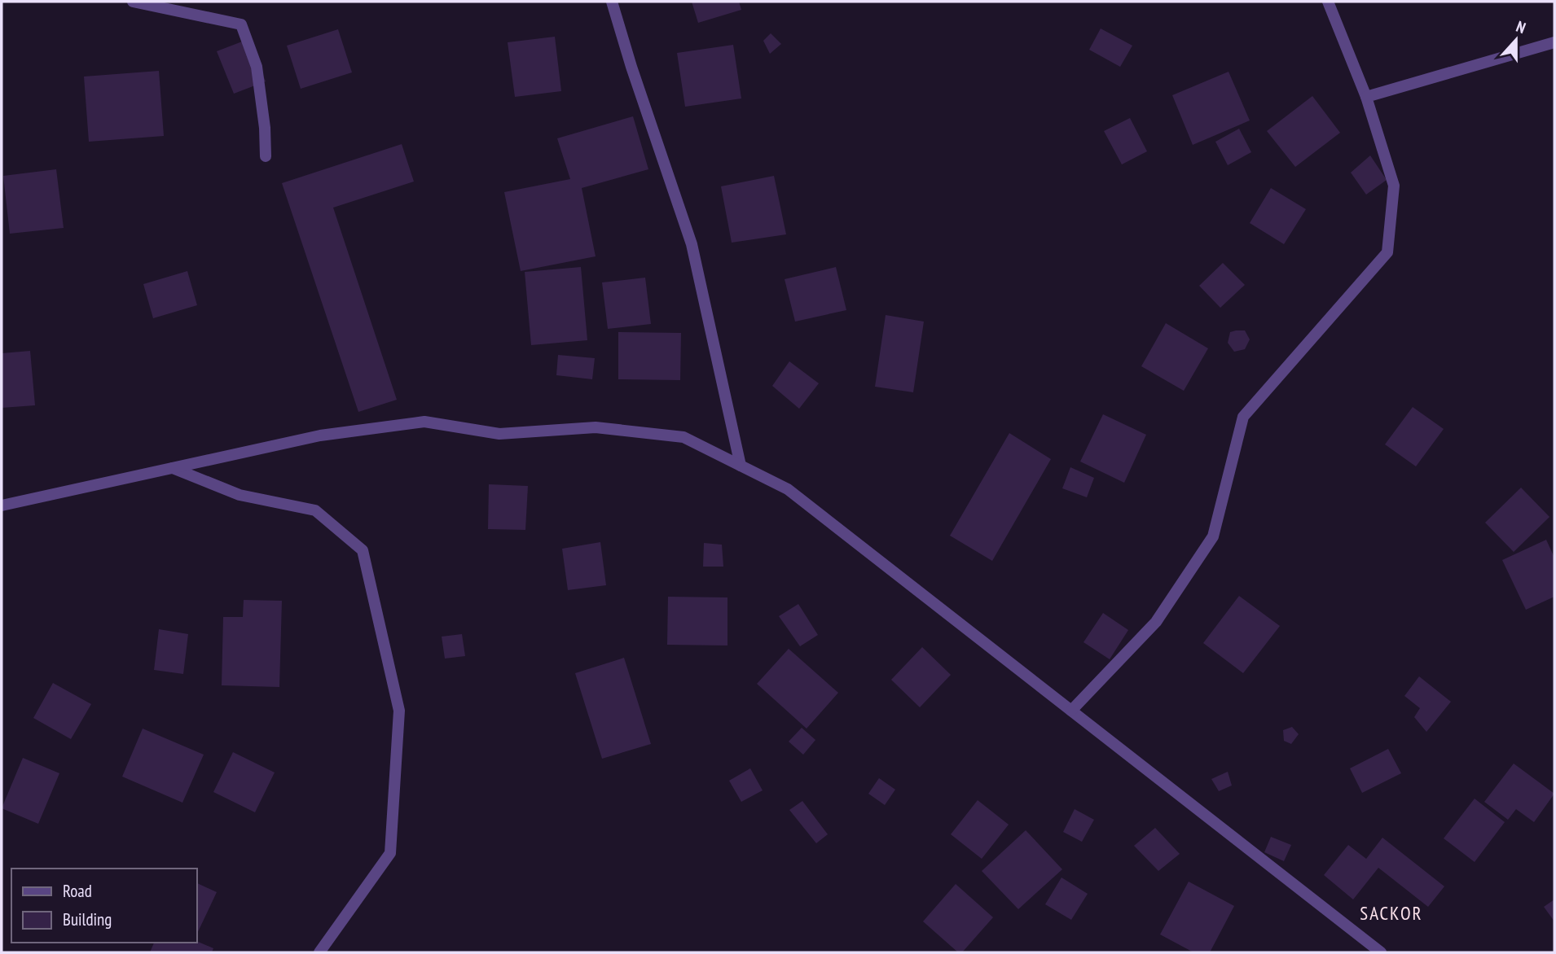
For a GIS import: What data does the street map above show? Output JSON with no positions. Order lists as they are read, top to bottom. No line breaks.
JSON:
{"districts":["SACKOR"],"legend":["Road","Building"],"north":"top"}
